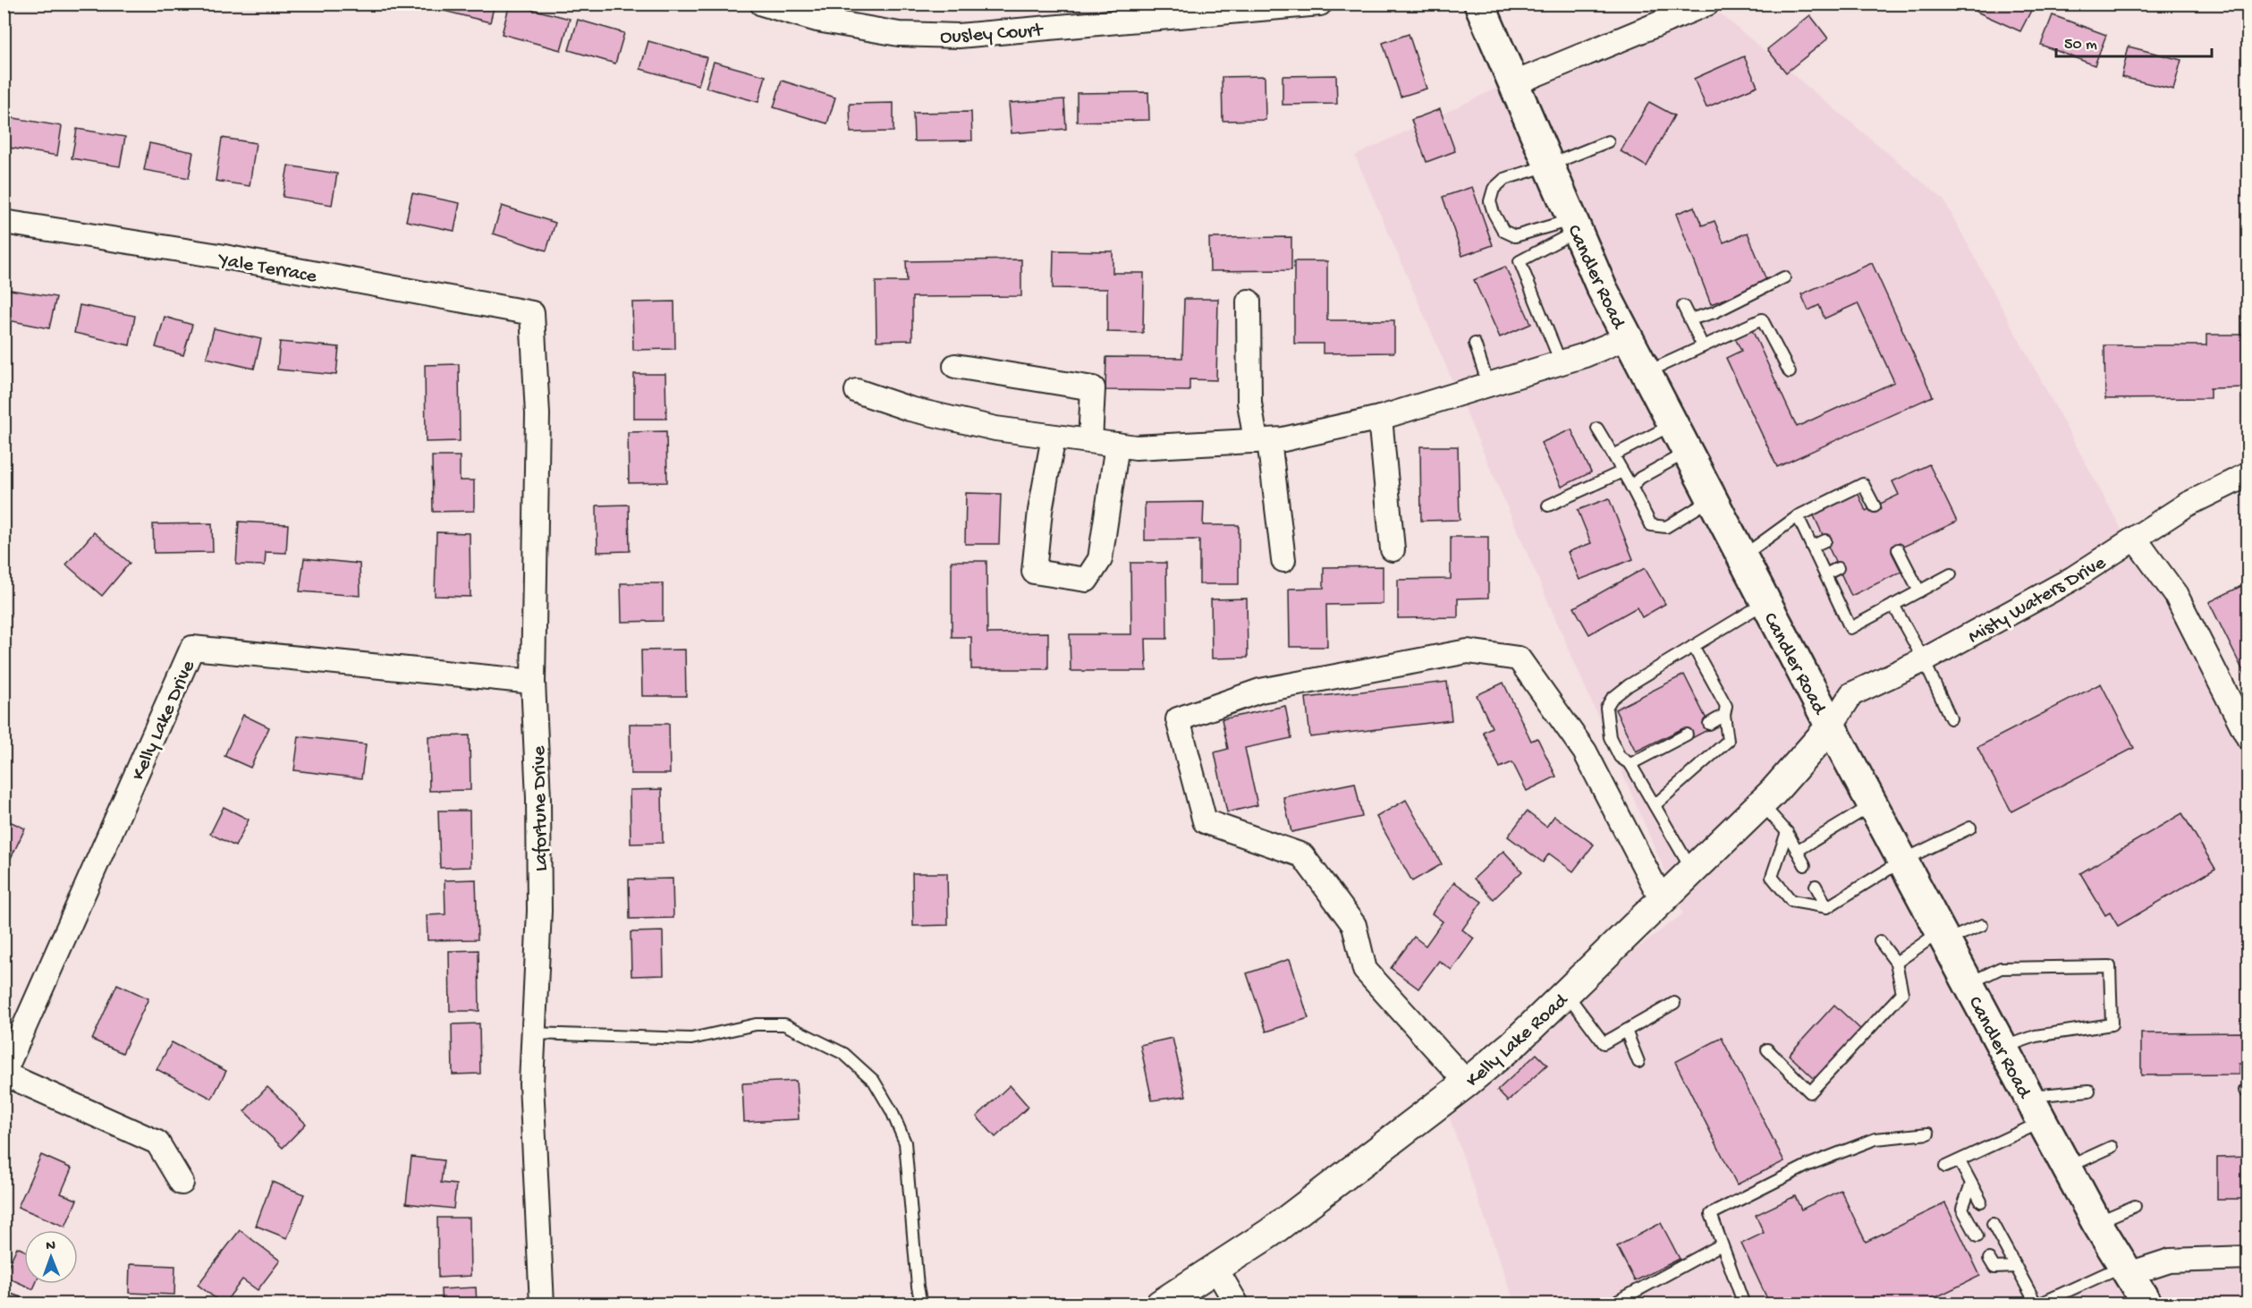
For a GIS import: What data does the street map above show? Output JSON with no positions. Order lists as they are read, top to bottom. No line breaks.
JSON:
{"streets":{"main road":["Candler Road"],"street":["Ousley Court","Yale Terrace","Misty Waters Drive","Kelly Lake Drive","Lafortune Drive","Kelly Lake Road"]},"crossings":[["Yale Terrace","Lafortune Drive"],["Candler Road","Misty Waters Drive"],["Candler Road","Kelly Lake Road"],["Misty Waters Drive","Kelly Lake Road"],["Kelly Lake Drive","Lafortune Drive"]],"scale_bar":"50 m","north":"top"}
